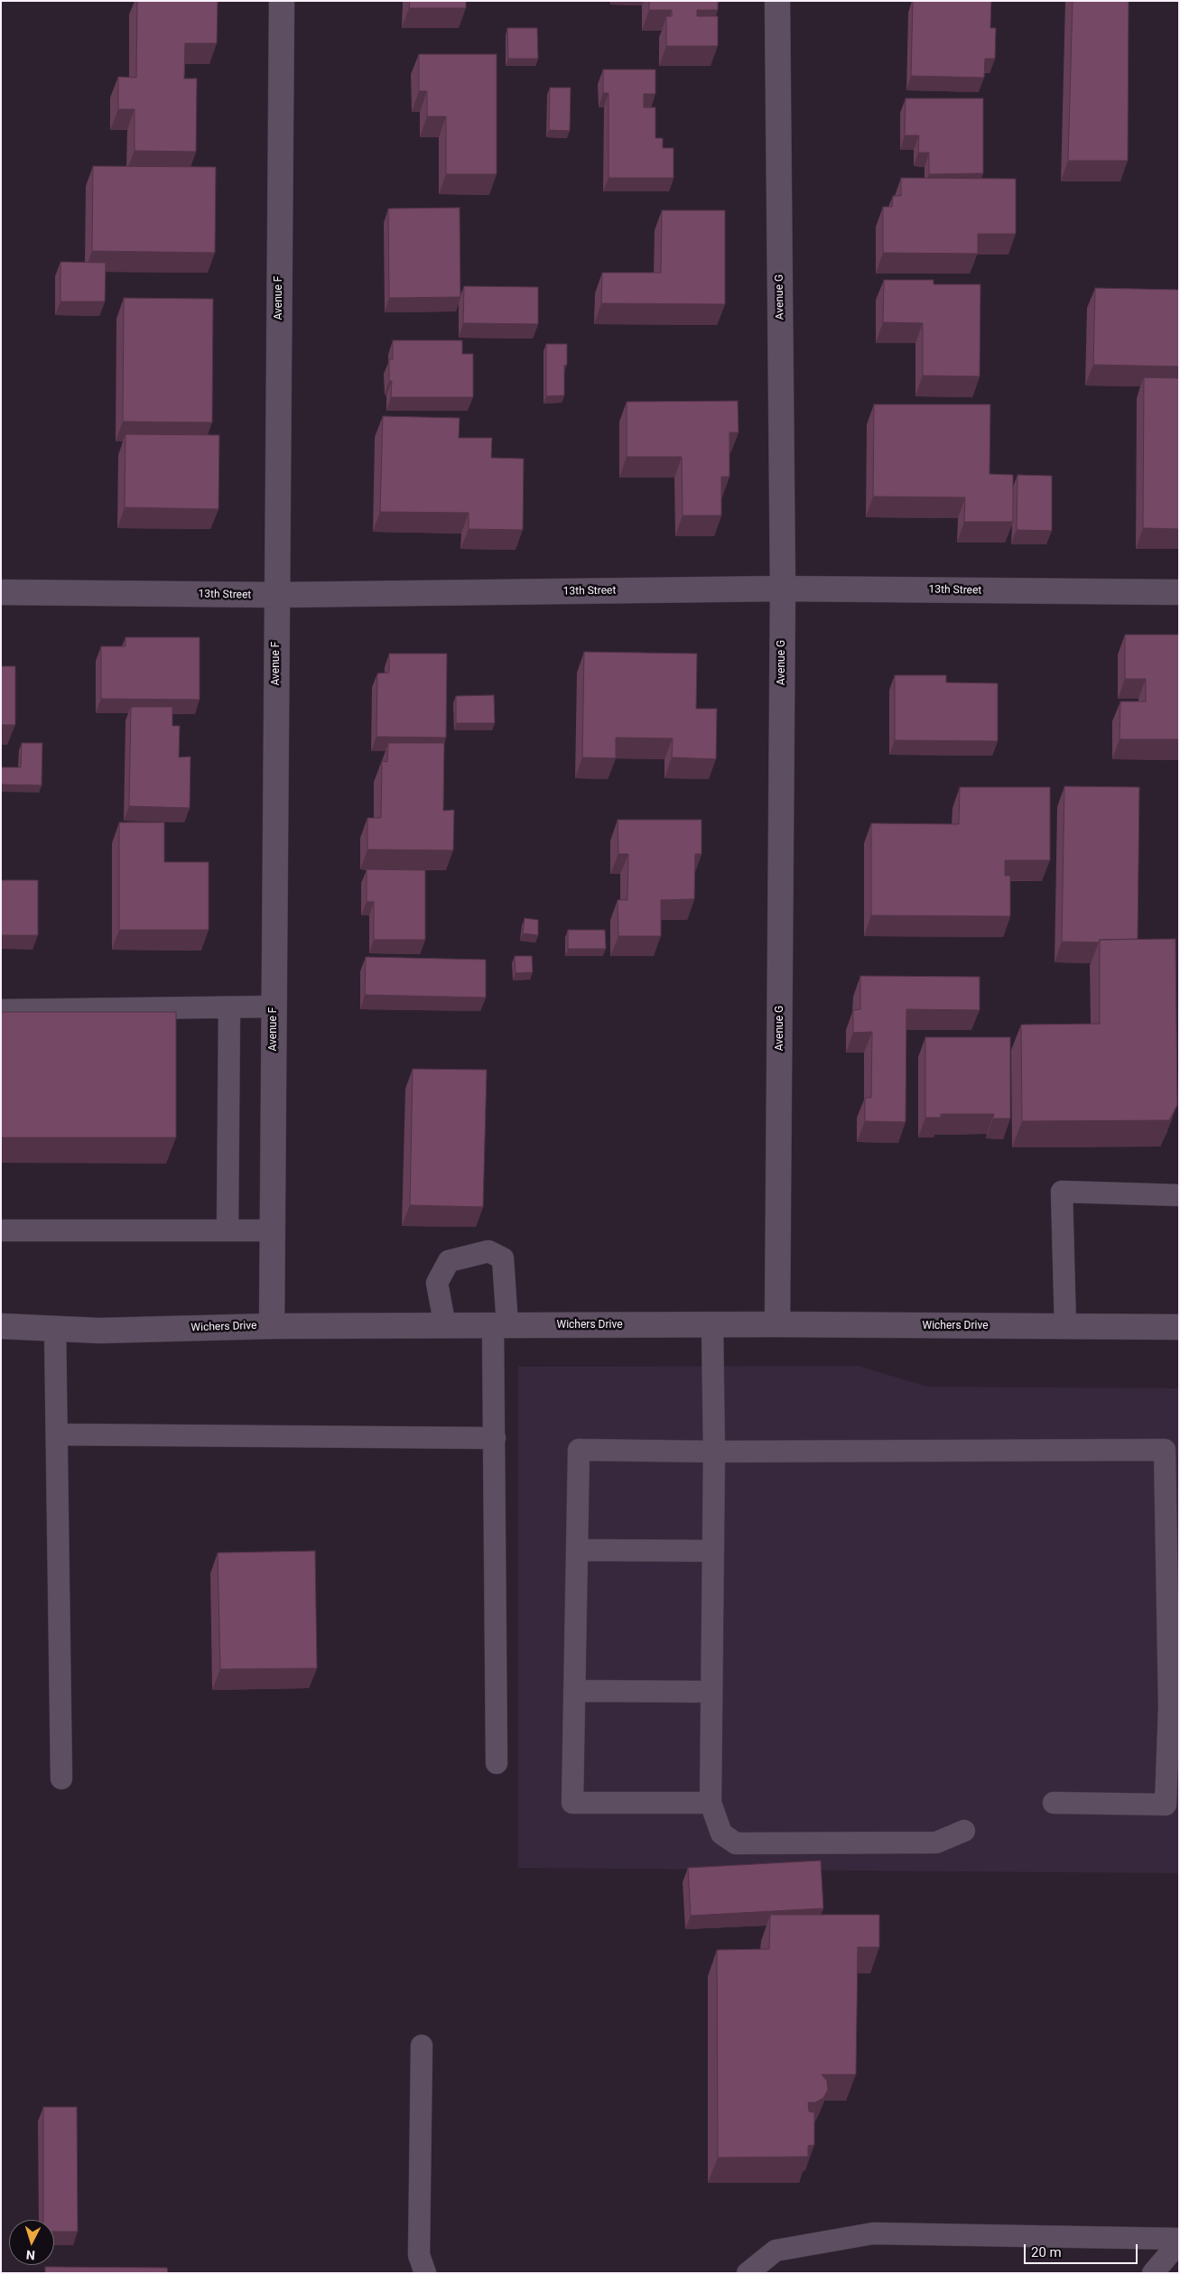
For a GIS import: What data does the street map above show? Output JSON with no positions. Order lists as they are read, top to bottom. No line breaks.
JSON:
{"streets":{"street":["Avenue G","Avenue F","13th Street","Wichers Drive"]},"crossings":[["Avenue G","13th Street"],["Avenue G","Wichers Drive"],["Avenue F","13th Street"],["Avenue F","Wichers Drive"]],"scale_bar":"20 m","north":"bottom"}
